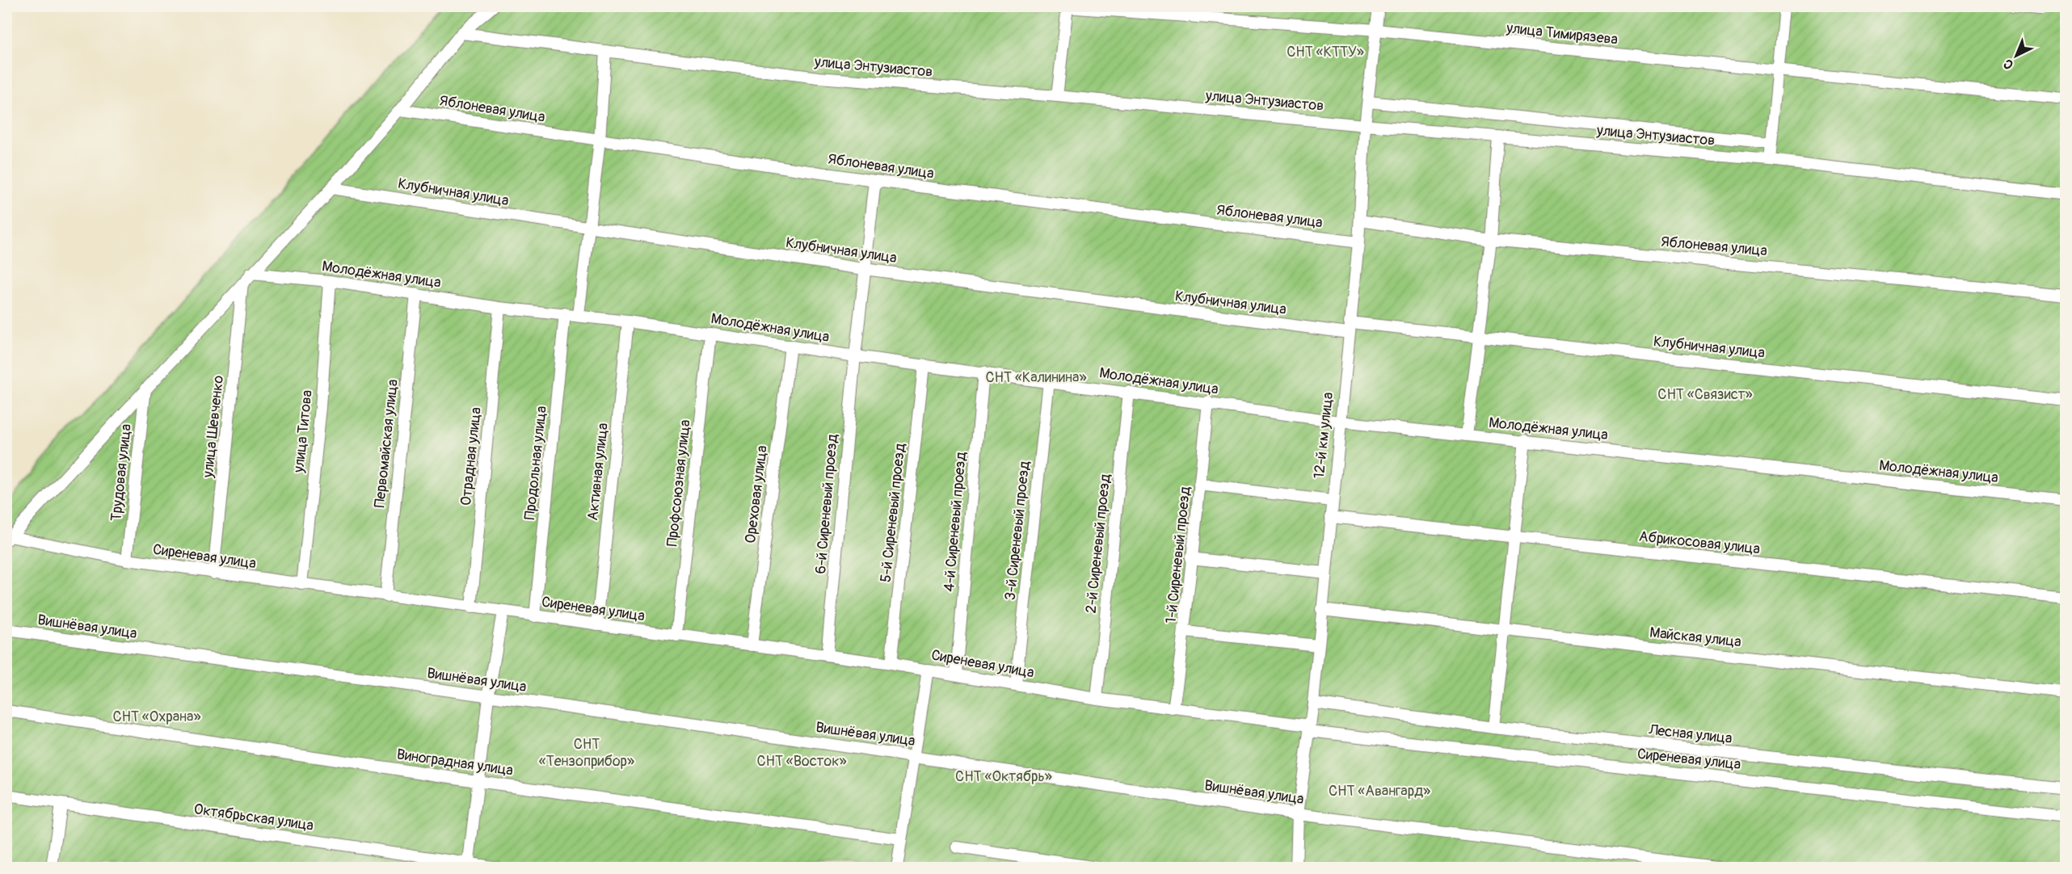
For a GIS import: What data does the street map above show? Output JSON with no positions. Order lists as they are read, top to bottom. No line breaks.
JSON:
{"streets":{"street":["улица Тимирязева","улица Энтузиастов","Яблоневая улица","Клубничная улица","Молодёжная улица","улица Шевченко","улица Титова","12-й км улица","Первомайская улица","Отрадная улица","Продольная улица","Активная улица","Трудовая улица","Профсоюзная улица","Ореховая улица","6-й Сиреневый проезд","5-й Сиреневый проезд","4-й Сиреневый проезд","3-й Сиреневый проезд","Абрикосовая улица","2-й Сиреневый проезд","1-й Сиреневый проезд","Сиреневая улица","Вишнёвая улица","Майская улица","Лесная улица","Виноградная улица","Октябрьская улица"]},"crossings":[["улица Тимирязева","12-й км улица"],["улица Энтузиастов","12-й км улица"],["Яблоневая улица","12-й км улица"],["Яблоневая улица","6-й Сиреневый проезд"],["Клубничная улица","12-й км улица"],["Клубничная улица","6-й Сиреневый проезд"],["Молодёжная улица","улица Титова"],["Молодёжная улица","12-й км улица"],["Молодёжная улица","Первомайская улица"],["Молодёжная улица","Отрадная улица"],["Молодёжная улица","Продольная улица"],["Молодёжная улица","Активная улица"],["Молодёжная улица","Профсоюзная улица"],["Молодёжная улица","Ореховая улица"],["Молодёжная улица","6-й Сиреневый проезд"],["Молодёжная улица","5-й Сиреневый проезд"],["Молодёжная улица","4-й Сиреневый проезд"],["Молодёжная улица","3-й Сиреневый проезд"],["Молодёжная улица","2-й Сиреневый проезд"],["Молодёжная улица","1-й Сиреневый проезд"],["улица Шевченко","Сиреневая улица"],["улица Титова","Сиреневая улица"],["12-й км улица","Абрикосовая улица"],["12-й км улица","Сиреневая улица"],["12-й км улица","Вишнёвая улица"],["12-й км улица","Майская улица"],["12-й км улица","Лесная улица"],["Первомайская улица","Сиреневая улица"],["Отрадная улица","Сиреневая улица"],["Продольная улица","Сиреневая улица"],["Активная улица","Сиреневая улица"],["Трудовая улица","Сиреневая улица"],["Профсоюзная улица","Сиреневая улица"],["Ореховая улица","Сиреневая улица"],["6-й Сиреневый проезд","Сиреневая улица"],["5-й Сиреневый проезд","Сиреневая улица"],["4-й Сиреневый проезд","Сиреневая улица"],["3-й Сиреневый проезд","Сиреневая улица"],["2-й Сиреневый проезд","Сиреневая улица"],["1-й Сиреневый проезд","Сиреневая улица"]],"parks":["СНТ «КТТУ»","СНТ «Калинина»","СНТ «Связист»","СНТ «Охрана»","СНТ «Тензоприбор»","СНТ «Восток»","СНТ «Октябрь»","СНТ «Авангард»"],"north":"bottom left"}
